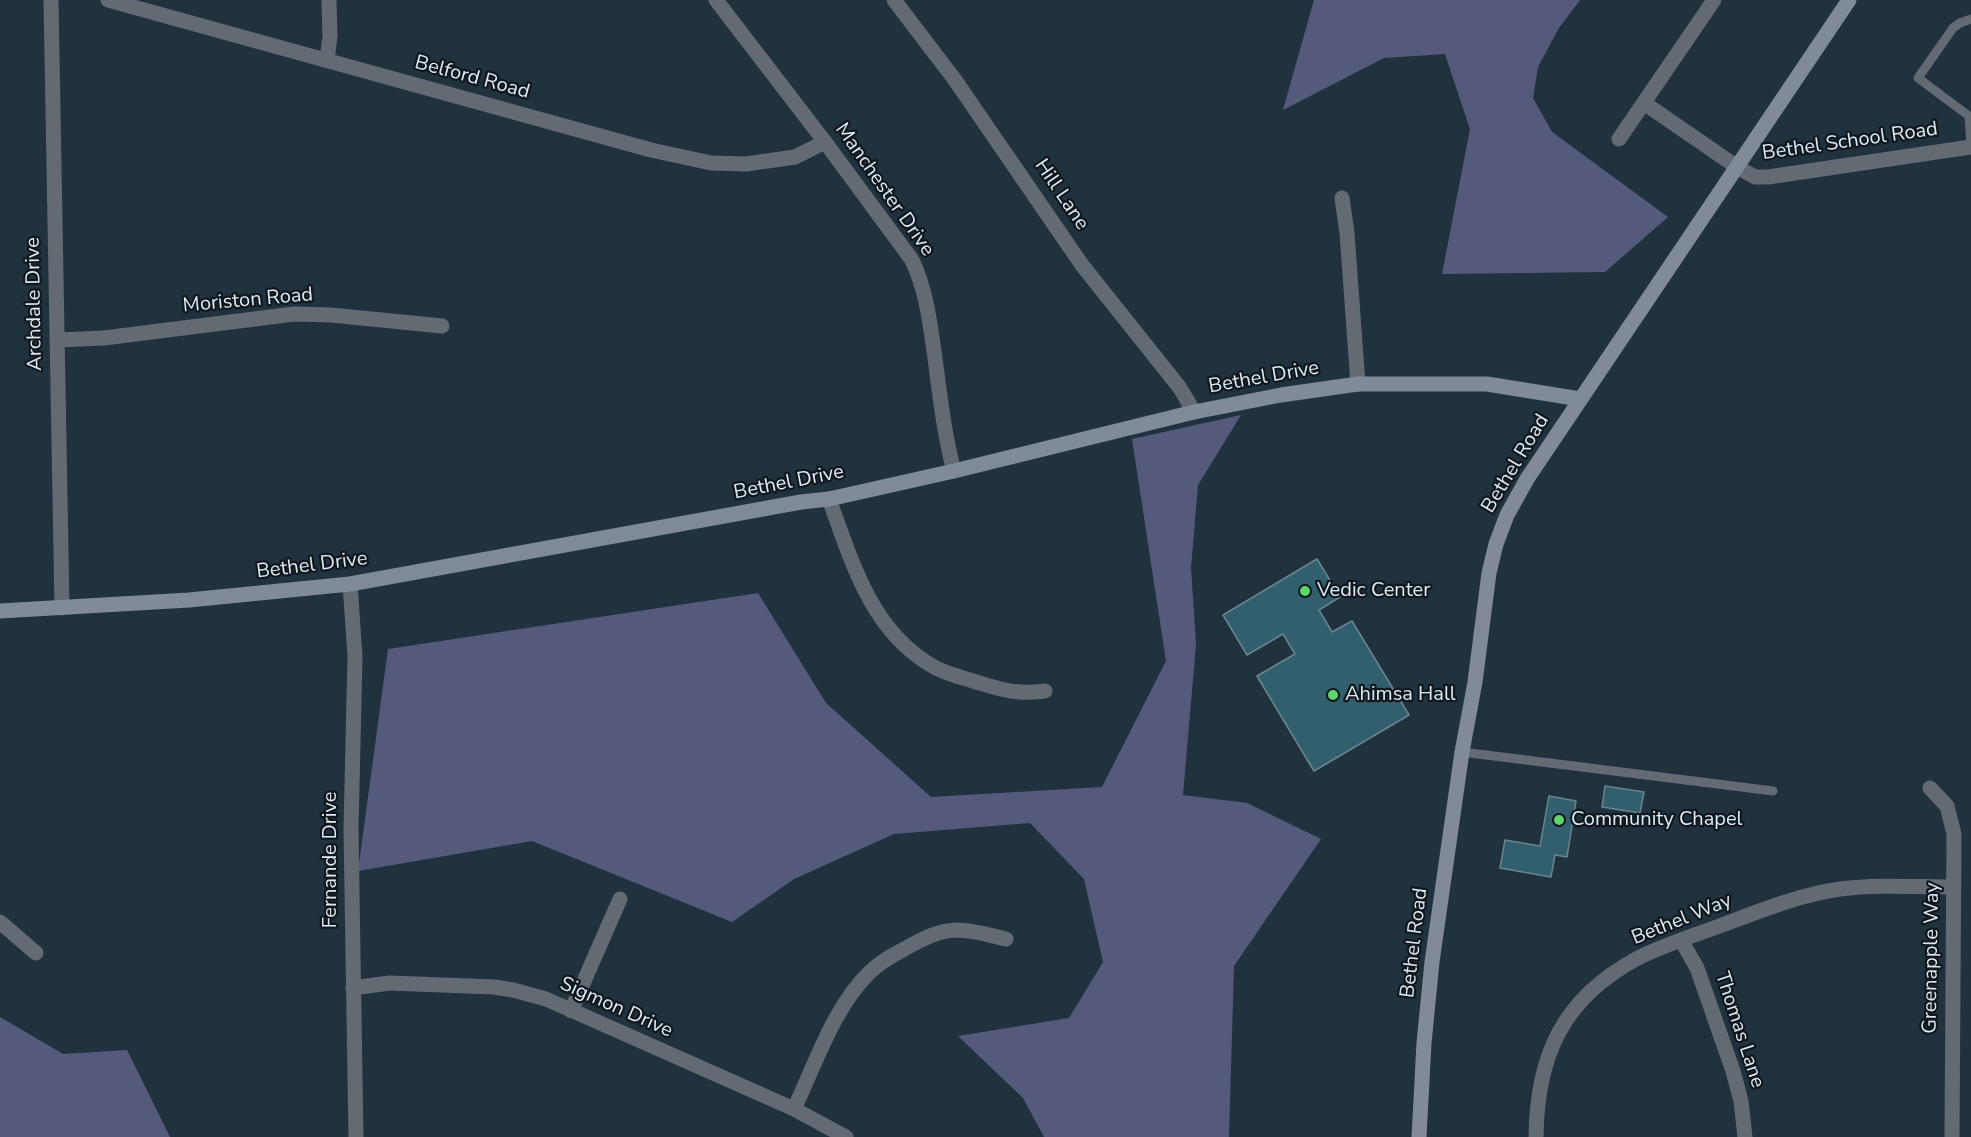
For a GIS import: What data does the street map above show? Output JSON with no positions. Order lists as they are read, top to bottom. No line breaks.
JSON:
{"streets":{"street":["Belford Road","Bethel School Road","Manchester Drive","Hill Lane","Moriston Road","Archdale Drive","Bethel Drive","Bethel Road","Fernande Drive","Bethel Way","Greenapple Way","Sigmon Drive","Thomas Lane"]},"crossings":[["Belford Road","Manchester Drive"],["Bethel School Road","Bethel Road"],["Manchester Drive","Bethel Drive"],["Hill Lane","Bethel Drive"],["Moriston Road","Archdale Drive"],["Archdale Drive","Bethel Drive"],["Bethel Drive","Bethel Road"],["Bethel Drive","Fernande Drive"],["Fernande Drive","Sigmon Drive"],["Bethel Way","Greenapple Way"],["Bethel Way","Thomas Lane"]],"places":["Vedic Center","Ahimsa Hall","Community Chapel"]}
